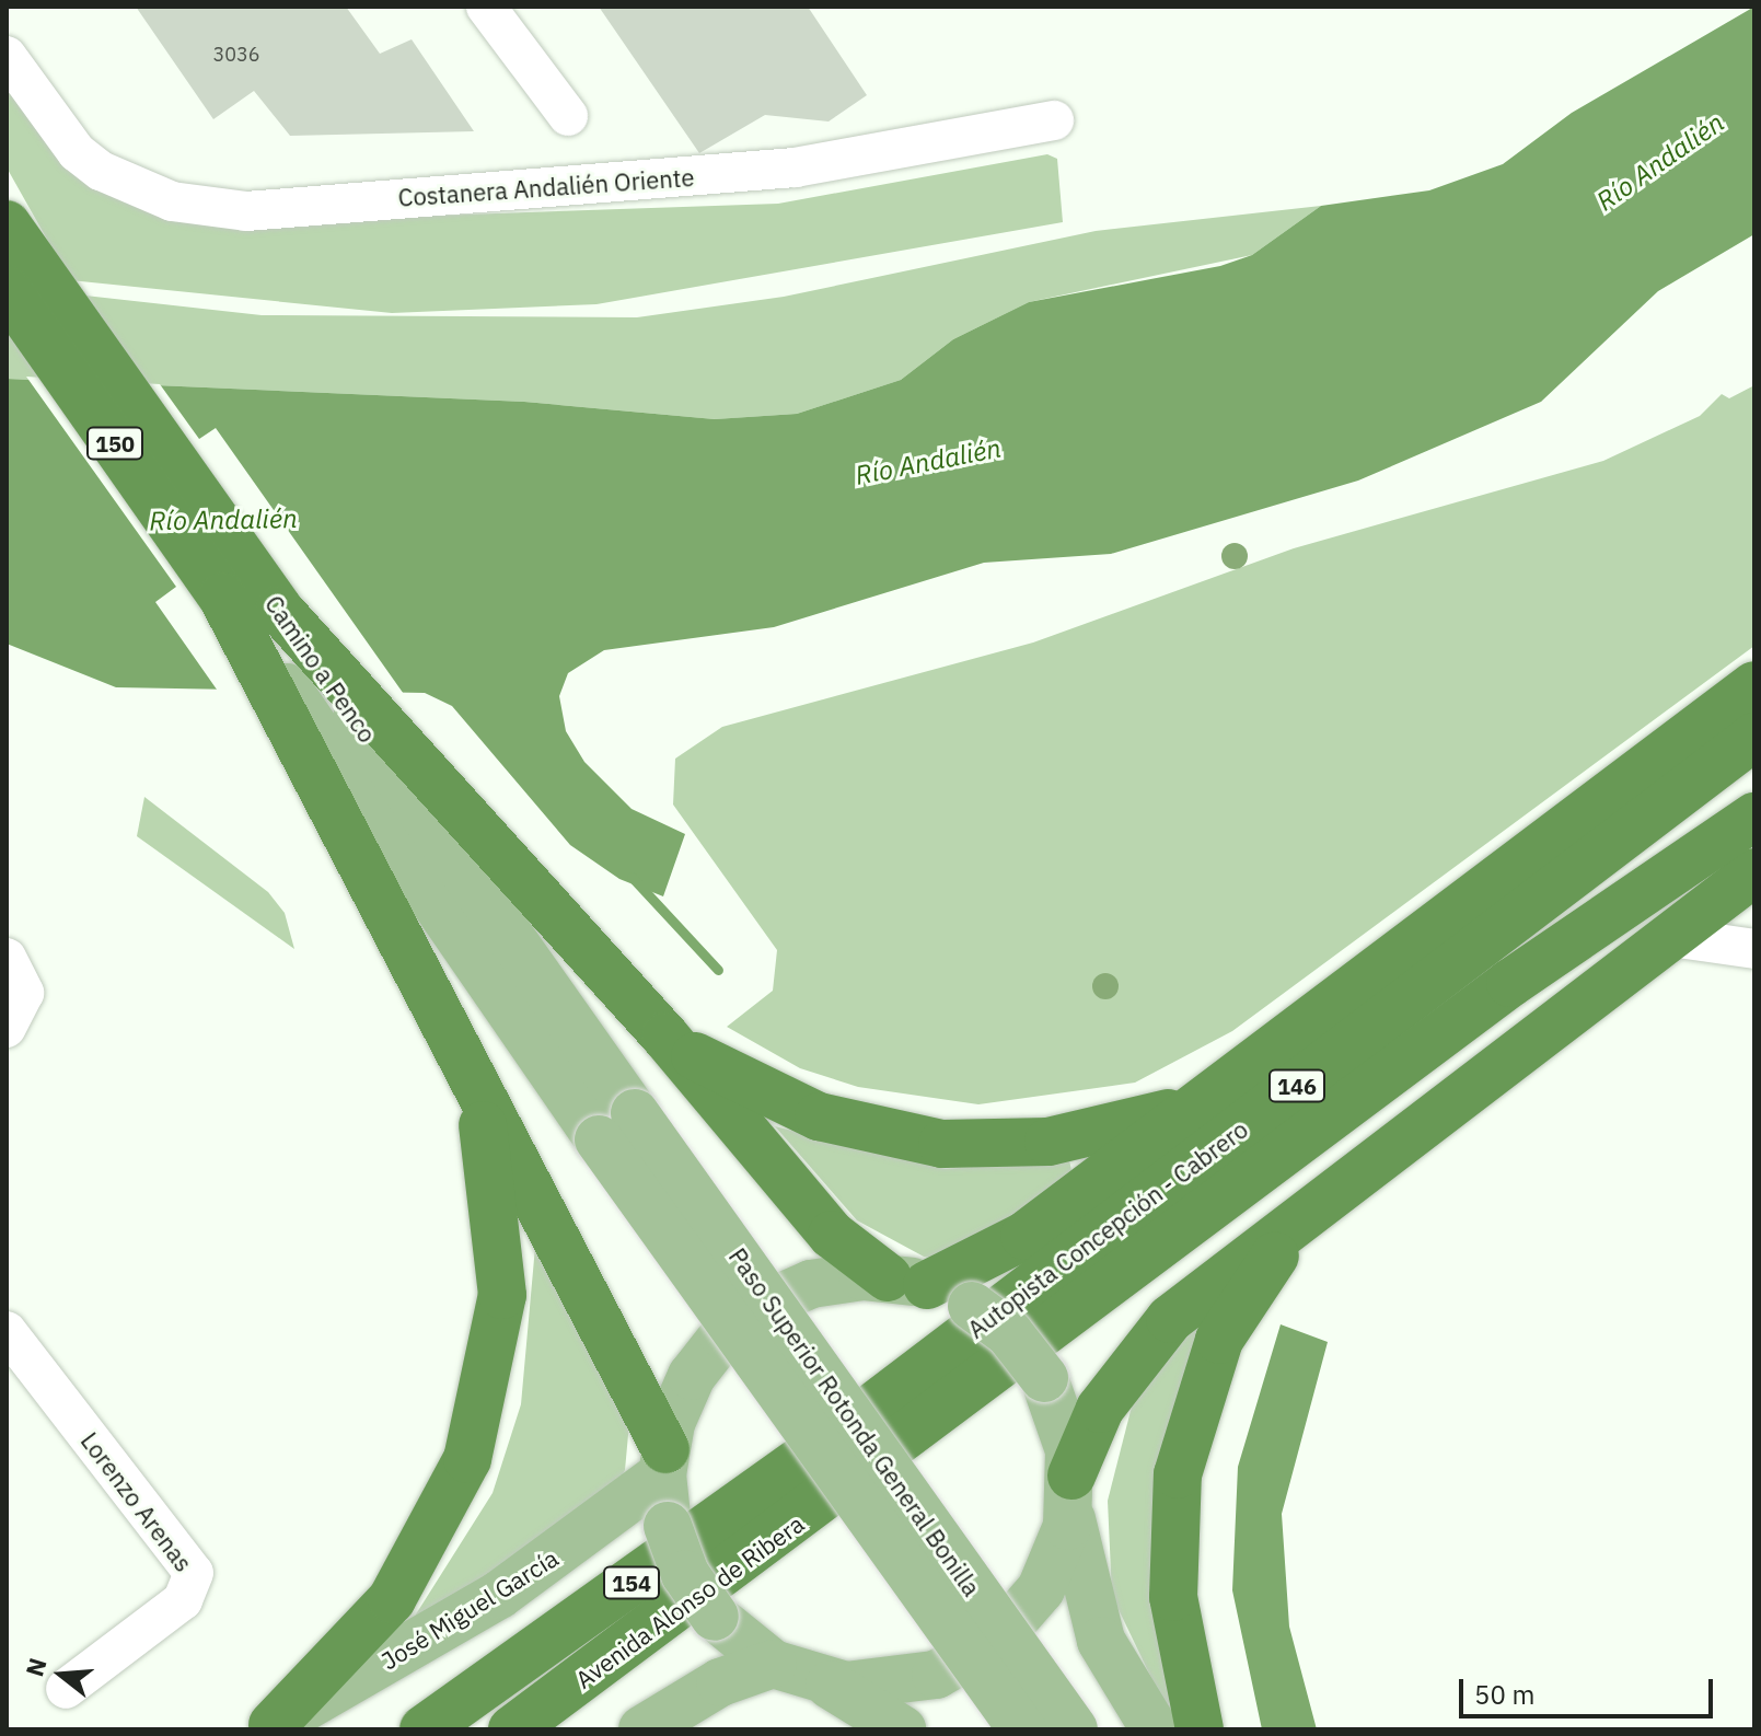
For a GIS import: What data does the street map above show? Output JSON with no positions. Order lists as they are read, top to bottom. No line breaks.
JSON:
{"streets":{"highway":["150","Camino a Penco","146","Autopista Concepción - Cabrero","154","Avenida Alonso de Ribera"],"main road":["Paso Superior Rotonda General Bonilla","José Miguel García"],"street":["Costanera Andalién Oriente","Lorenzo Arenas"]},"crossings":[["150","Camino a Penco"],["Autopista Concepción - Cabrero","Avenida Alonso de Ribera"]],"water":["Río Andalién"],"house_numbers":["3036"],"scale_bar":"50 m","north":"left"}
